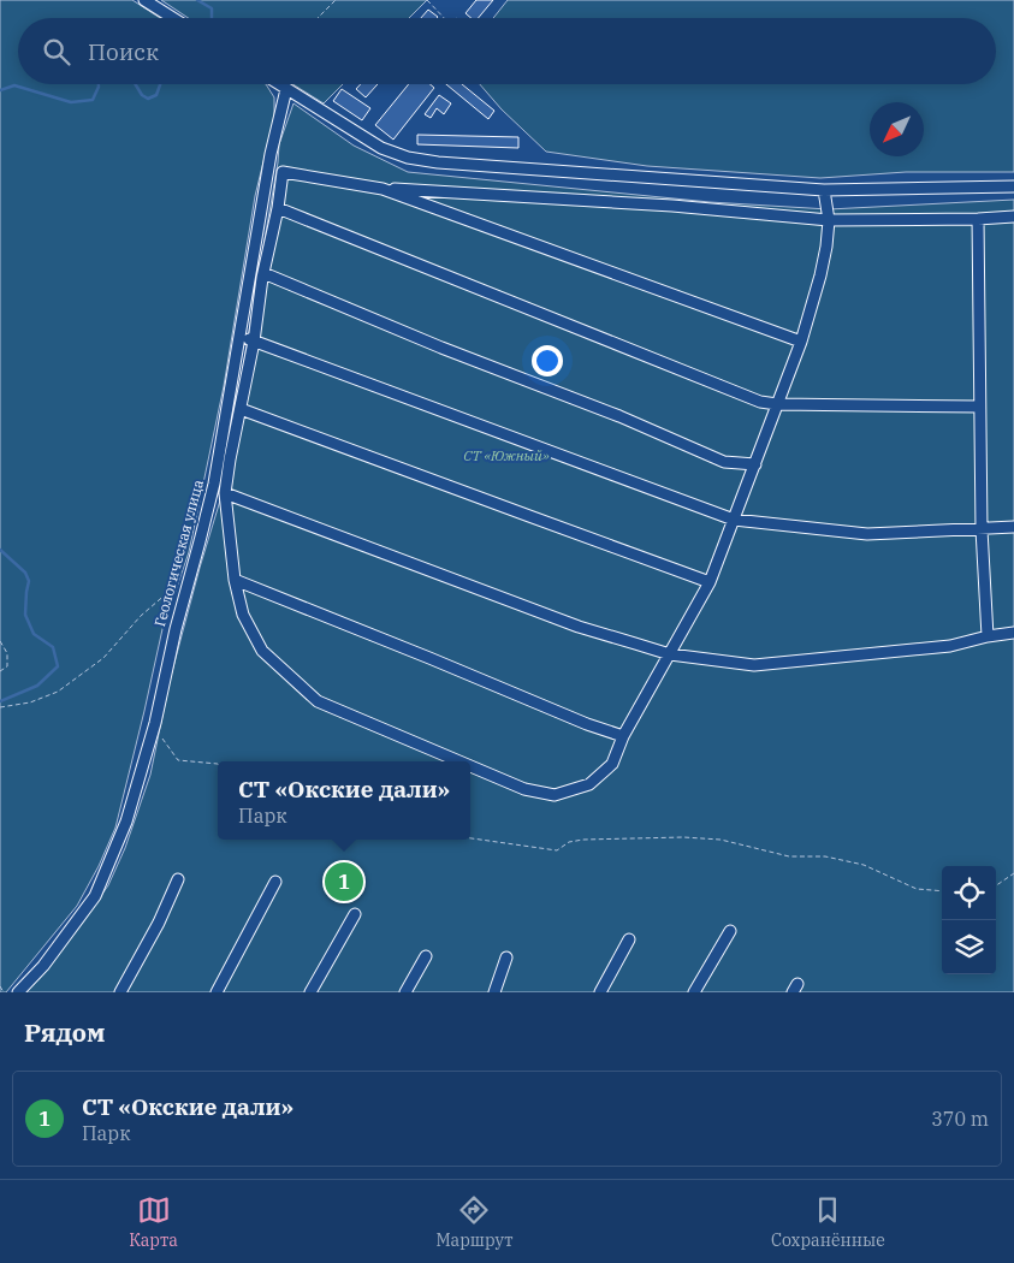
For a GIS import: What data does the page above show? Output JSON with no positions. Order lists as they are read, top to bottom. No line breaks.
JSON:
{"streets":{"street":["Геологическая улица"]},"parks":["СТ «Южный»"],"north":"bottom left","page":{"search":"Поиск","popup":["СТ «Окские дали»","Парк"],"pins":"1","heading":"Рядом","list":[{"mark":"1","name":"СТ «Окские дали»","note":"Парк","value":"370 m"}],"nav":["Карта","Маршрут","Сохранённые"]}}
